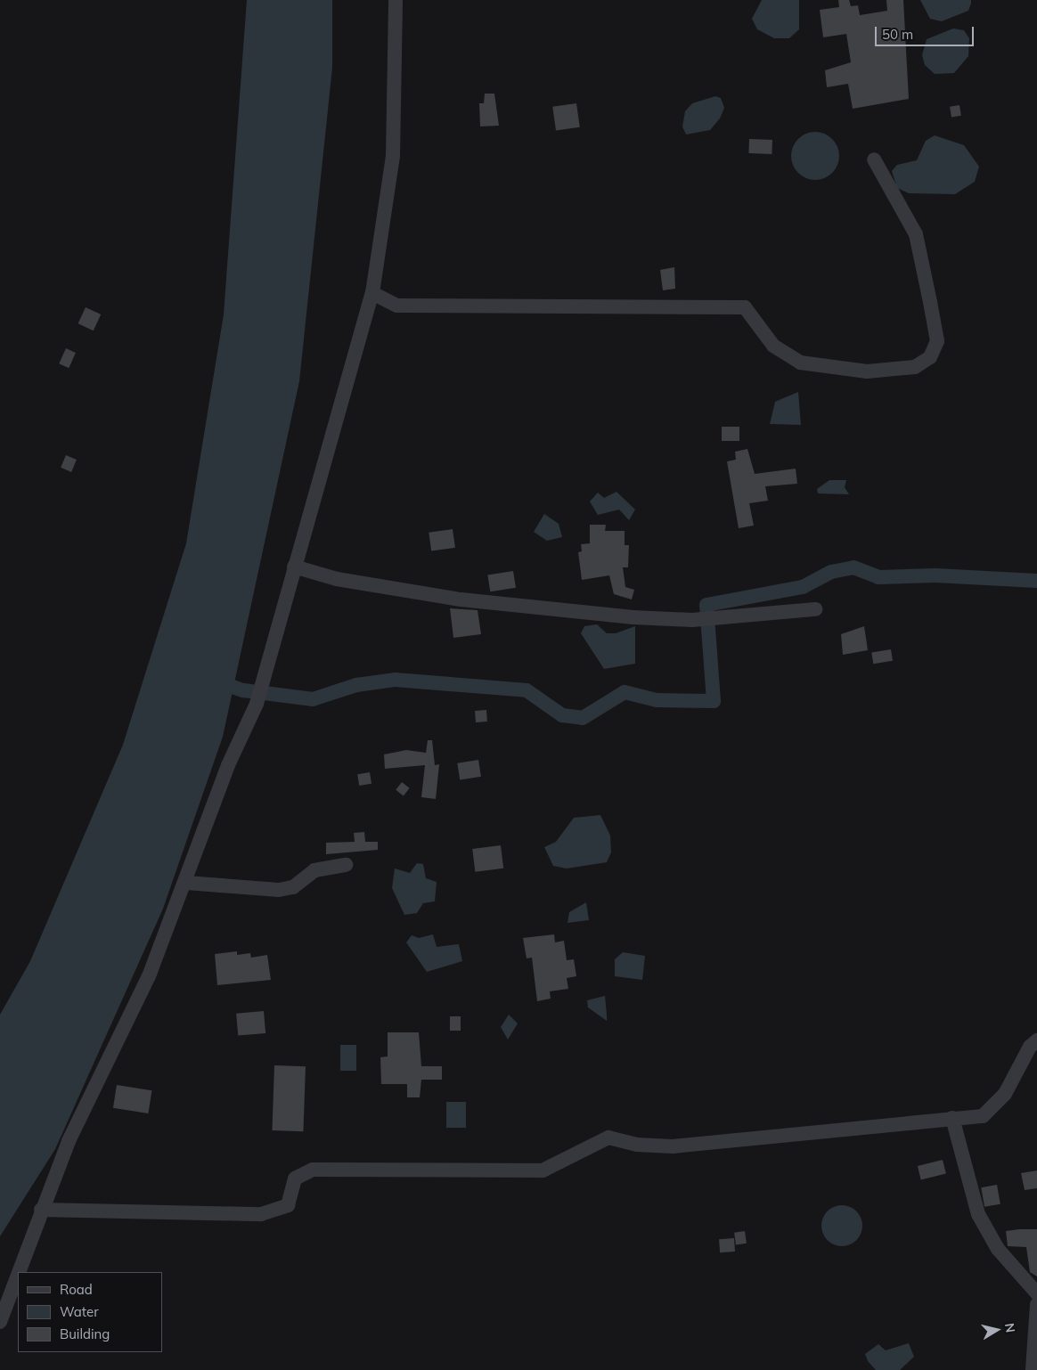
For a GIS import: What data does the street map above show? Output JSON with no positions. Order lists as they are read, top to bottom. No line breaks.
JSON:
{"legend":["Road","Water","Building"],"scale_bar":"50 m","north":"right"}
